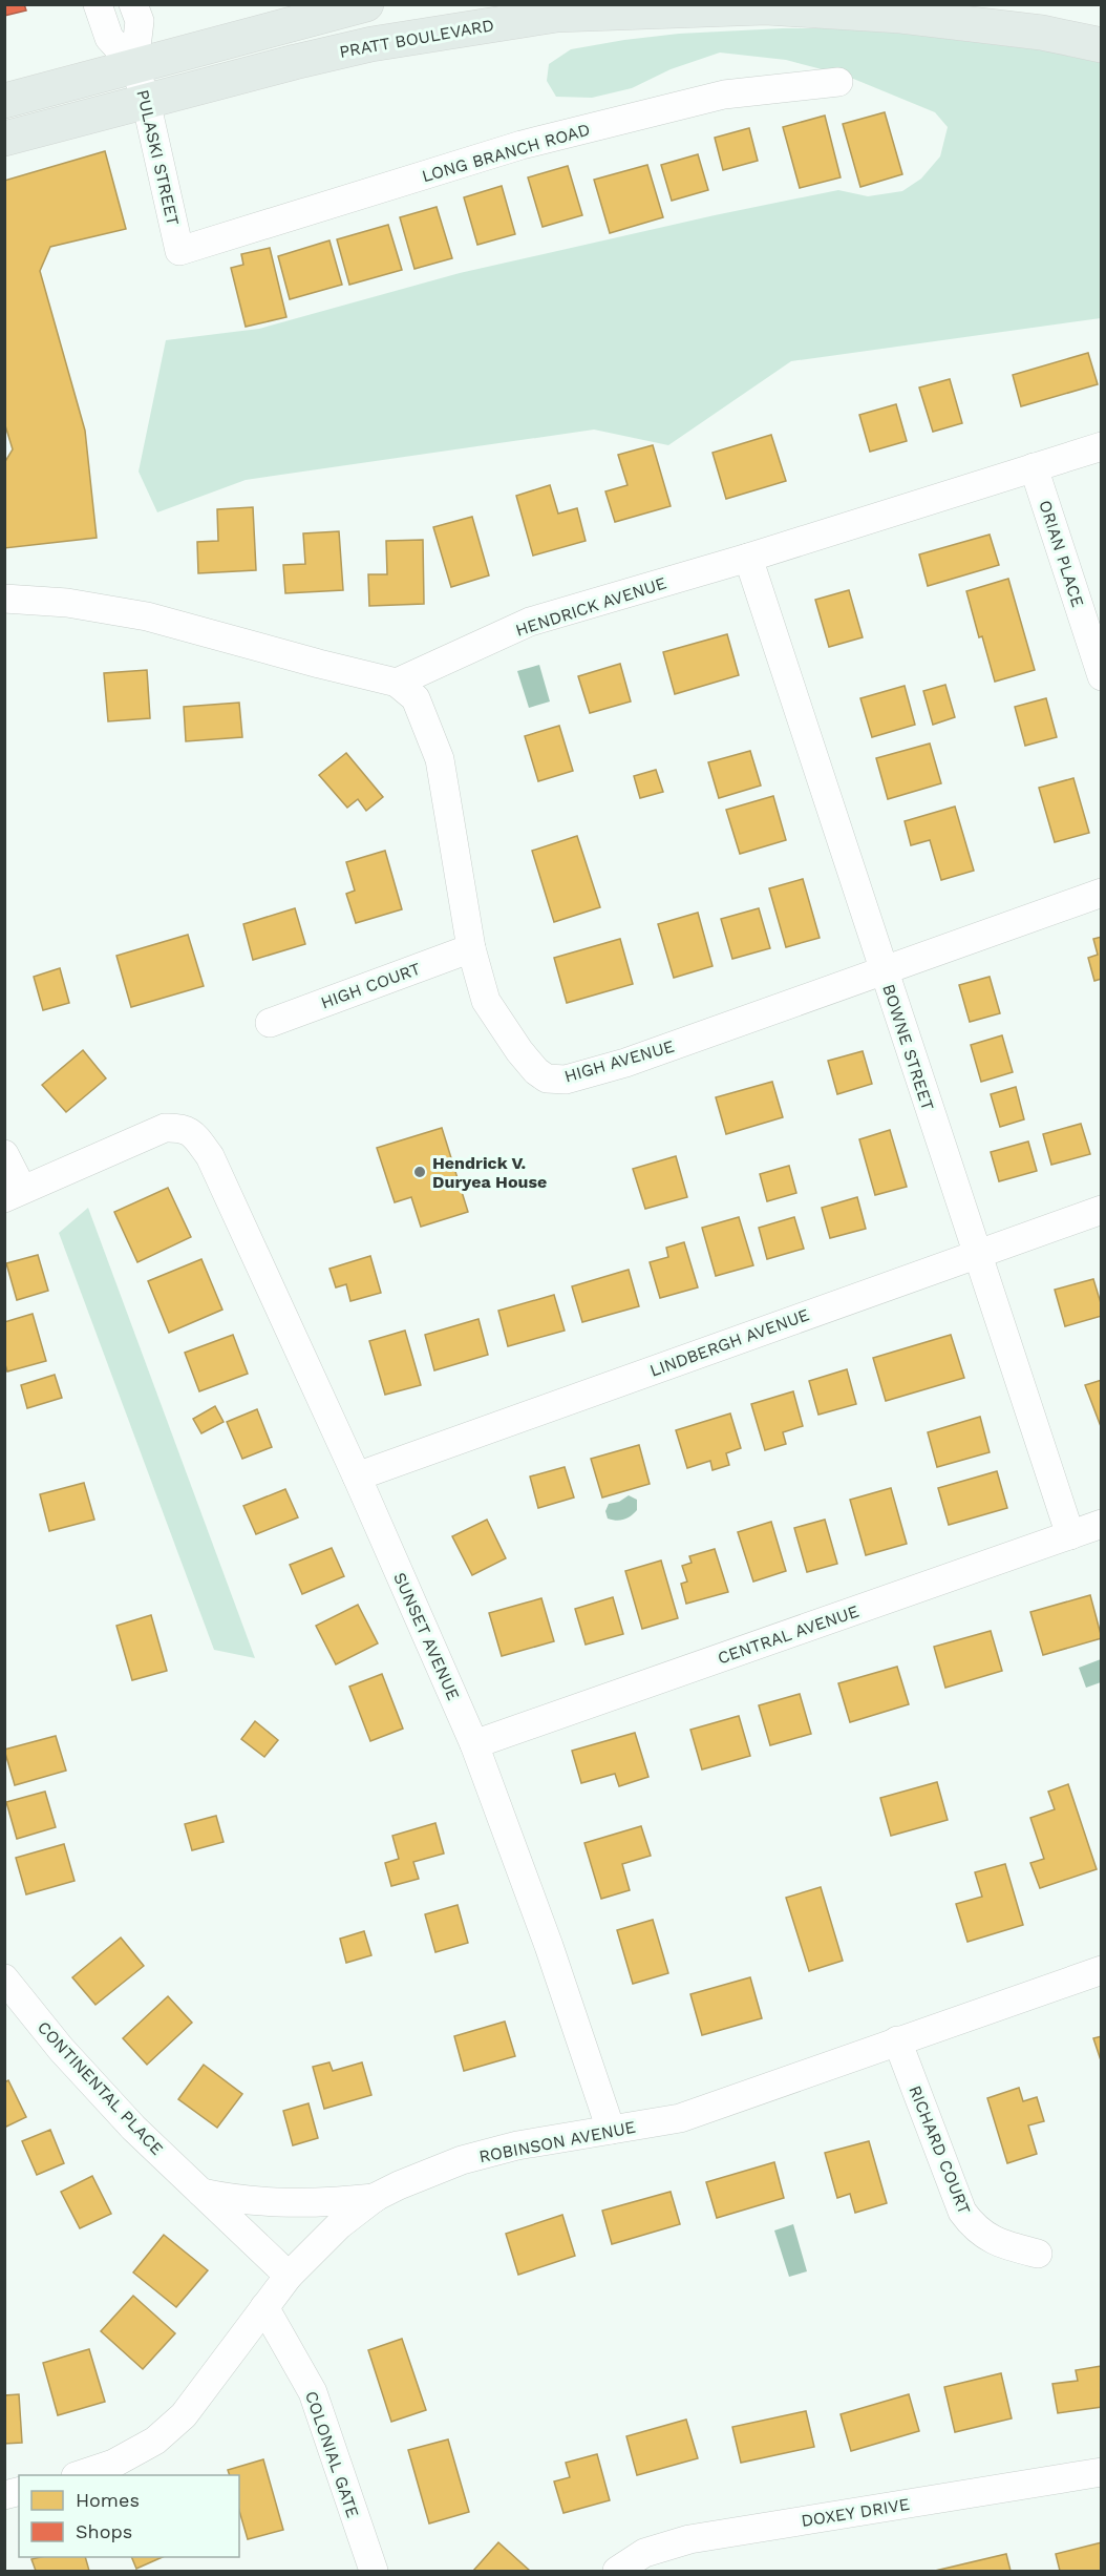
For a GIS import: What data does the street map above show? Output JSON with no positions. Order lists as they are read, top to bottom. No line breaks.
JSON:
{"streets":{"main road":["PRATT BOULEVARD"],"street":["LONG BRANCH ROAD","PULASKI STREET","ORIAN PLACE","HENDRICK AVENUE","HIGH COURT","BOWNE STREET","HIGH AVENUE","LINDBERGH AVENUE","CENTRAL AVENUE","SUNSET AVENUE","CONTINENTAL PLACE","ROBINSON AVENUE","RICHARD COURT","COLONIAL GATE","DOXEY DRIVE"]},"crossings":[["PRATT BOULEVARD","PULASKI STREET"],["LONG BRANCH ROAD","PULASKI STREET"],["ORIAN PLACE","HENDRICK AVENUE"],["HENDRICK AVENUE","BOWNE STREET"],["HENDRICK AVENUE","HIGH AVENUE"],["HIGH COURT","HIGH AVENUE"],["BOWNE STREET","HIGH AVENUE"],["BOWNE STREET","LINDBERGH AVENUE"],["BOWNE STREET","CENTRAL AVENUE"],["LINDBERGH AVENUE","SUNSET AVENUE"],["CENTRAL AVENUE","SUNSET AVENUE"],["SUNSET AVENUE","ROBINSON AVENUE"],["CONTINENTAL PLACE","ROBINSON AVENUE"],["ROBINSON AVENUE","RICHARD COURT"],["ROBINSON AVENUE","COLONIAL GATE"]],"places":["Hendrick V. Duryea House"],"legend":["Homes","Shops"]}
